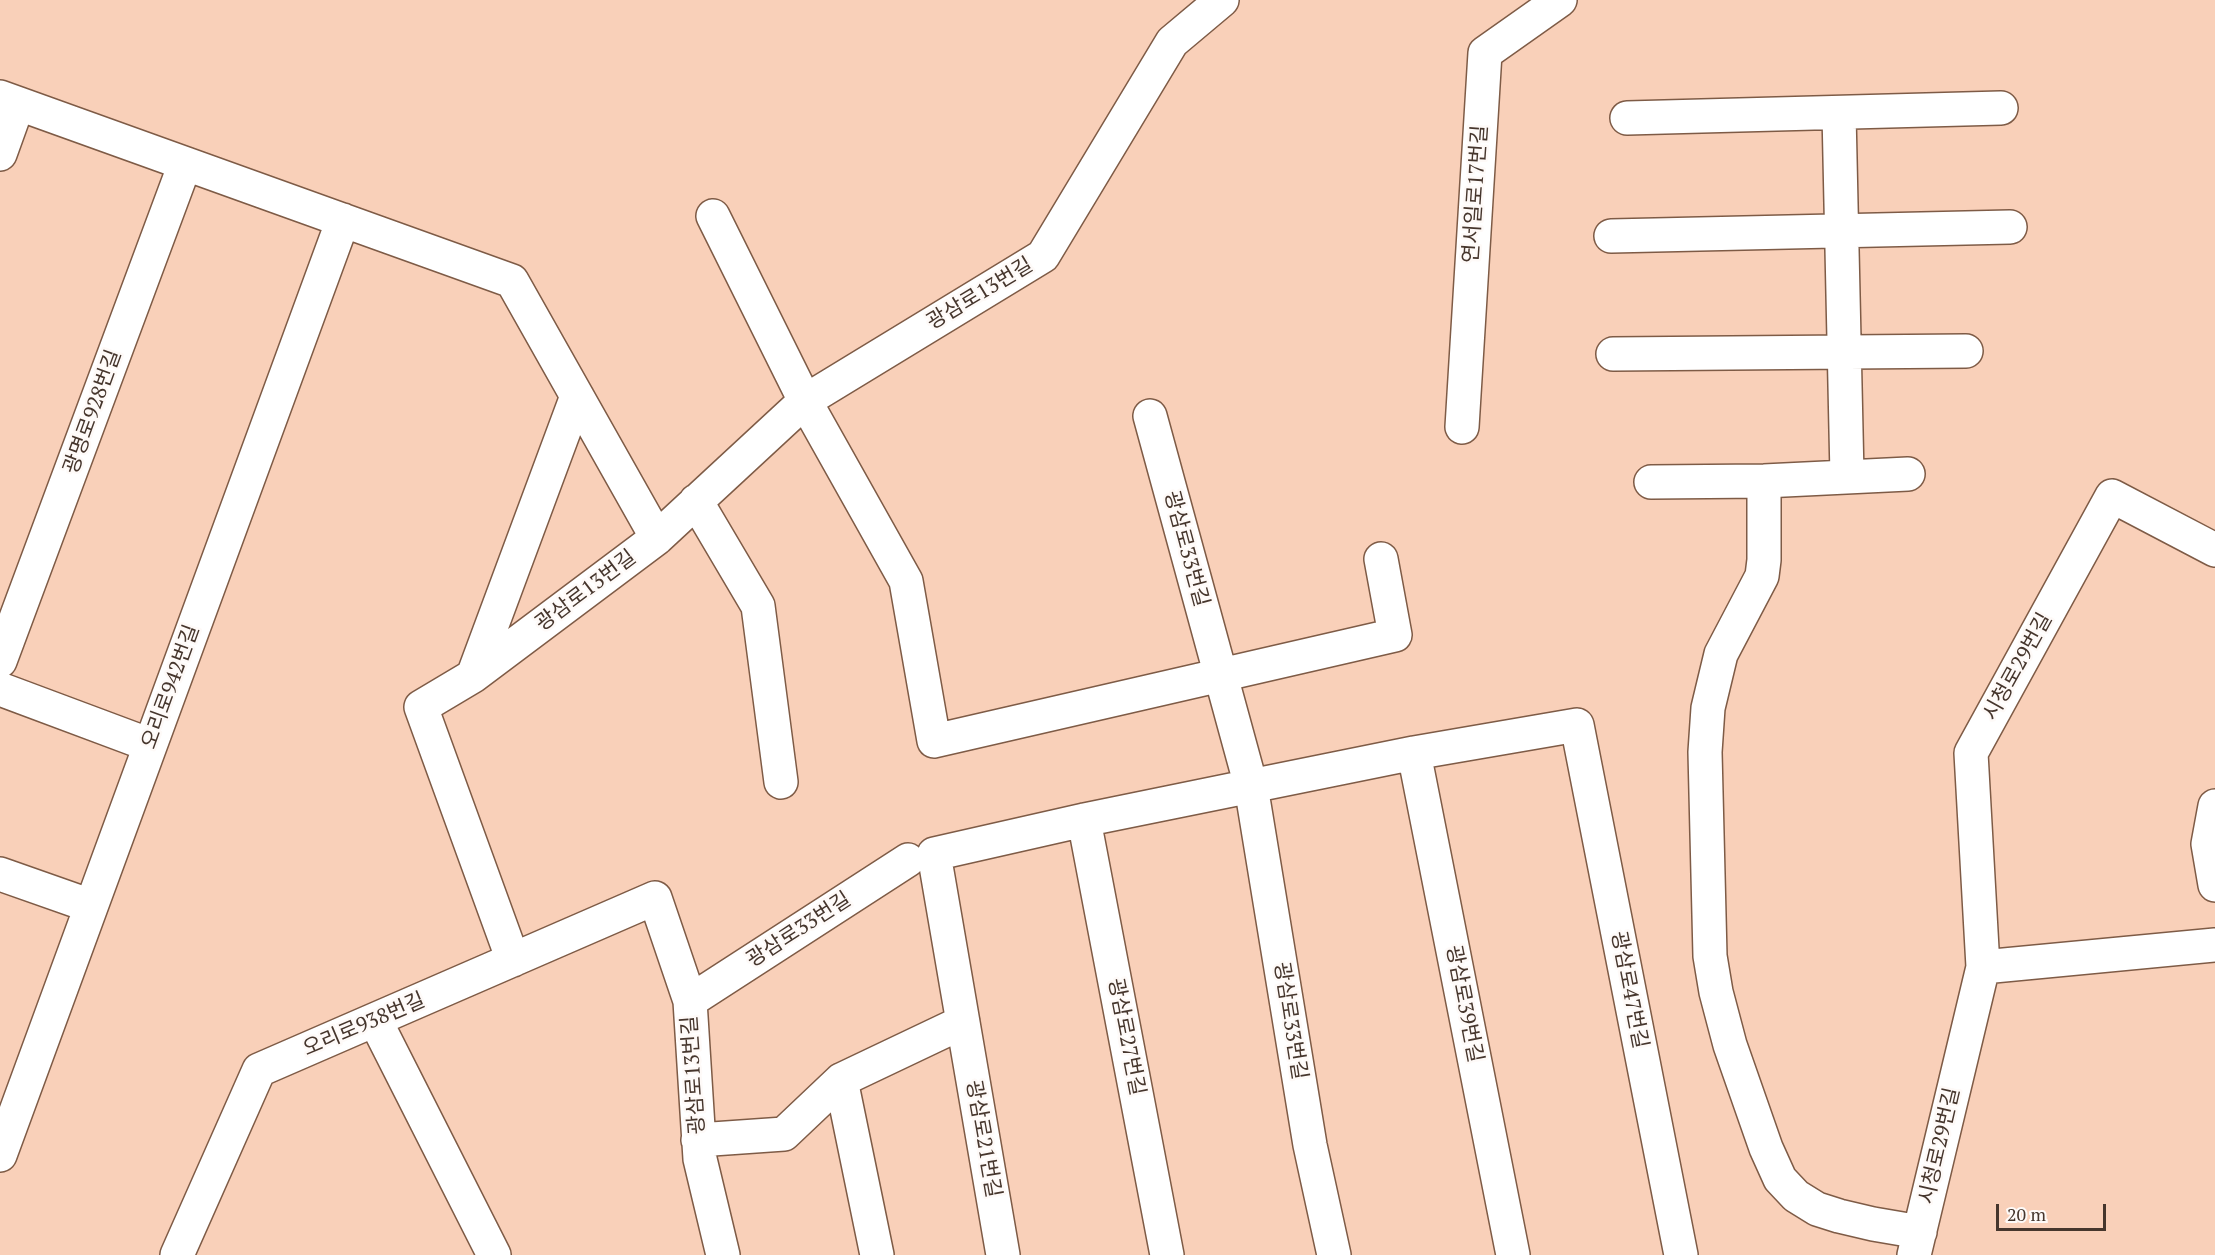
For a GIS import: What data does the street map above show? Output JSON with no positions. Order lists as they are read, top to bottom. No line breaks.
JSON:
{"streets":{"street":["연서일로17번길","광삼로13번길","광명로928번길","광삼로33번길","시청로29번길","오리로942번길","광삼로47번길","광삼로39번길","오리로938번길","광삼로27번길","광삼로21번길"]},"crossings":[["광삼로13번길","광삼로33번길"],["광삼로13번길","오리로938번길"],["광삼로33번길","광삼로47번길"],["광삼로33번길","광삼로39번길"],["광삼로33번길","광삼로27번길"],["광삼로33번길","광삼로21번길"]],"scale_bar":"20 m"}
